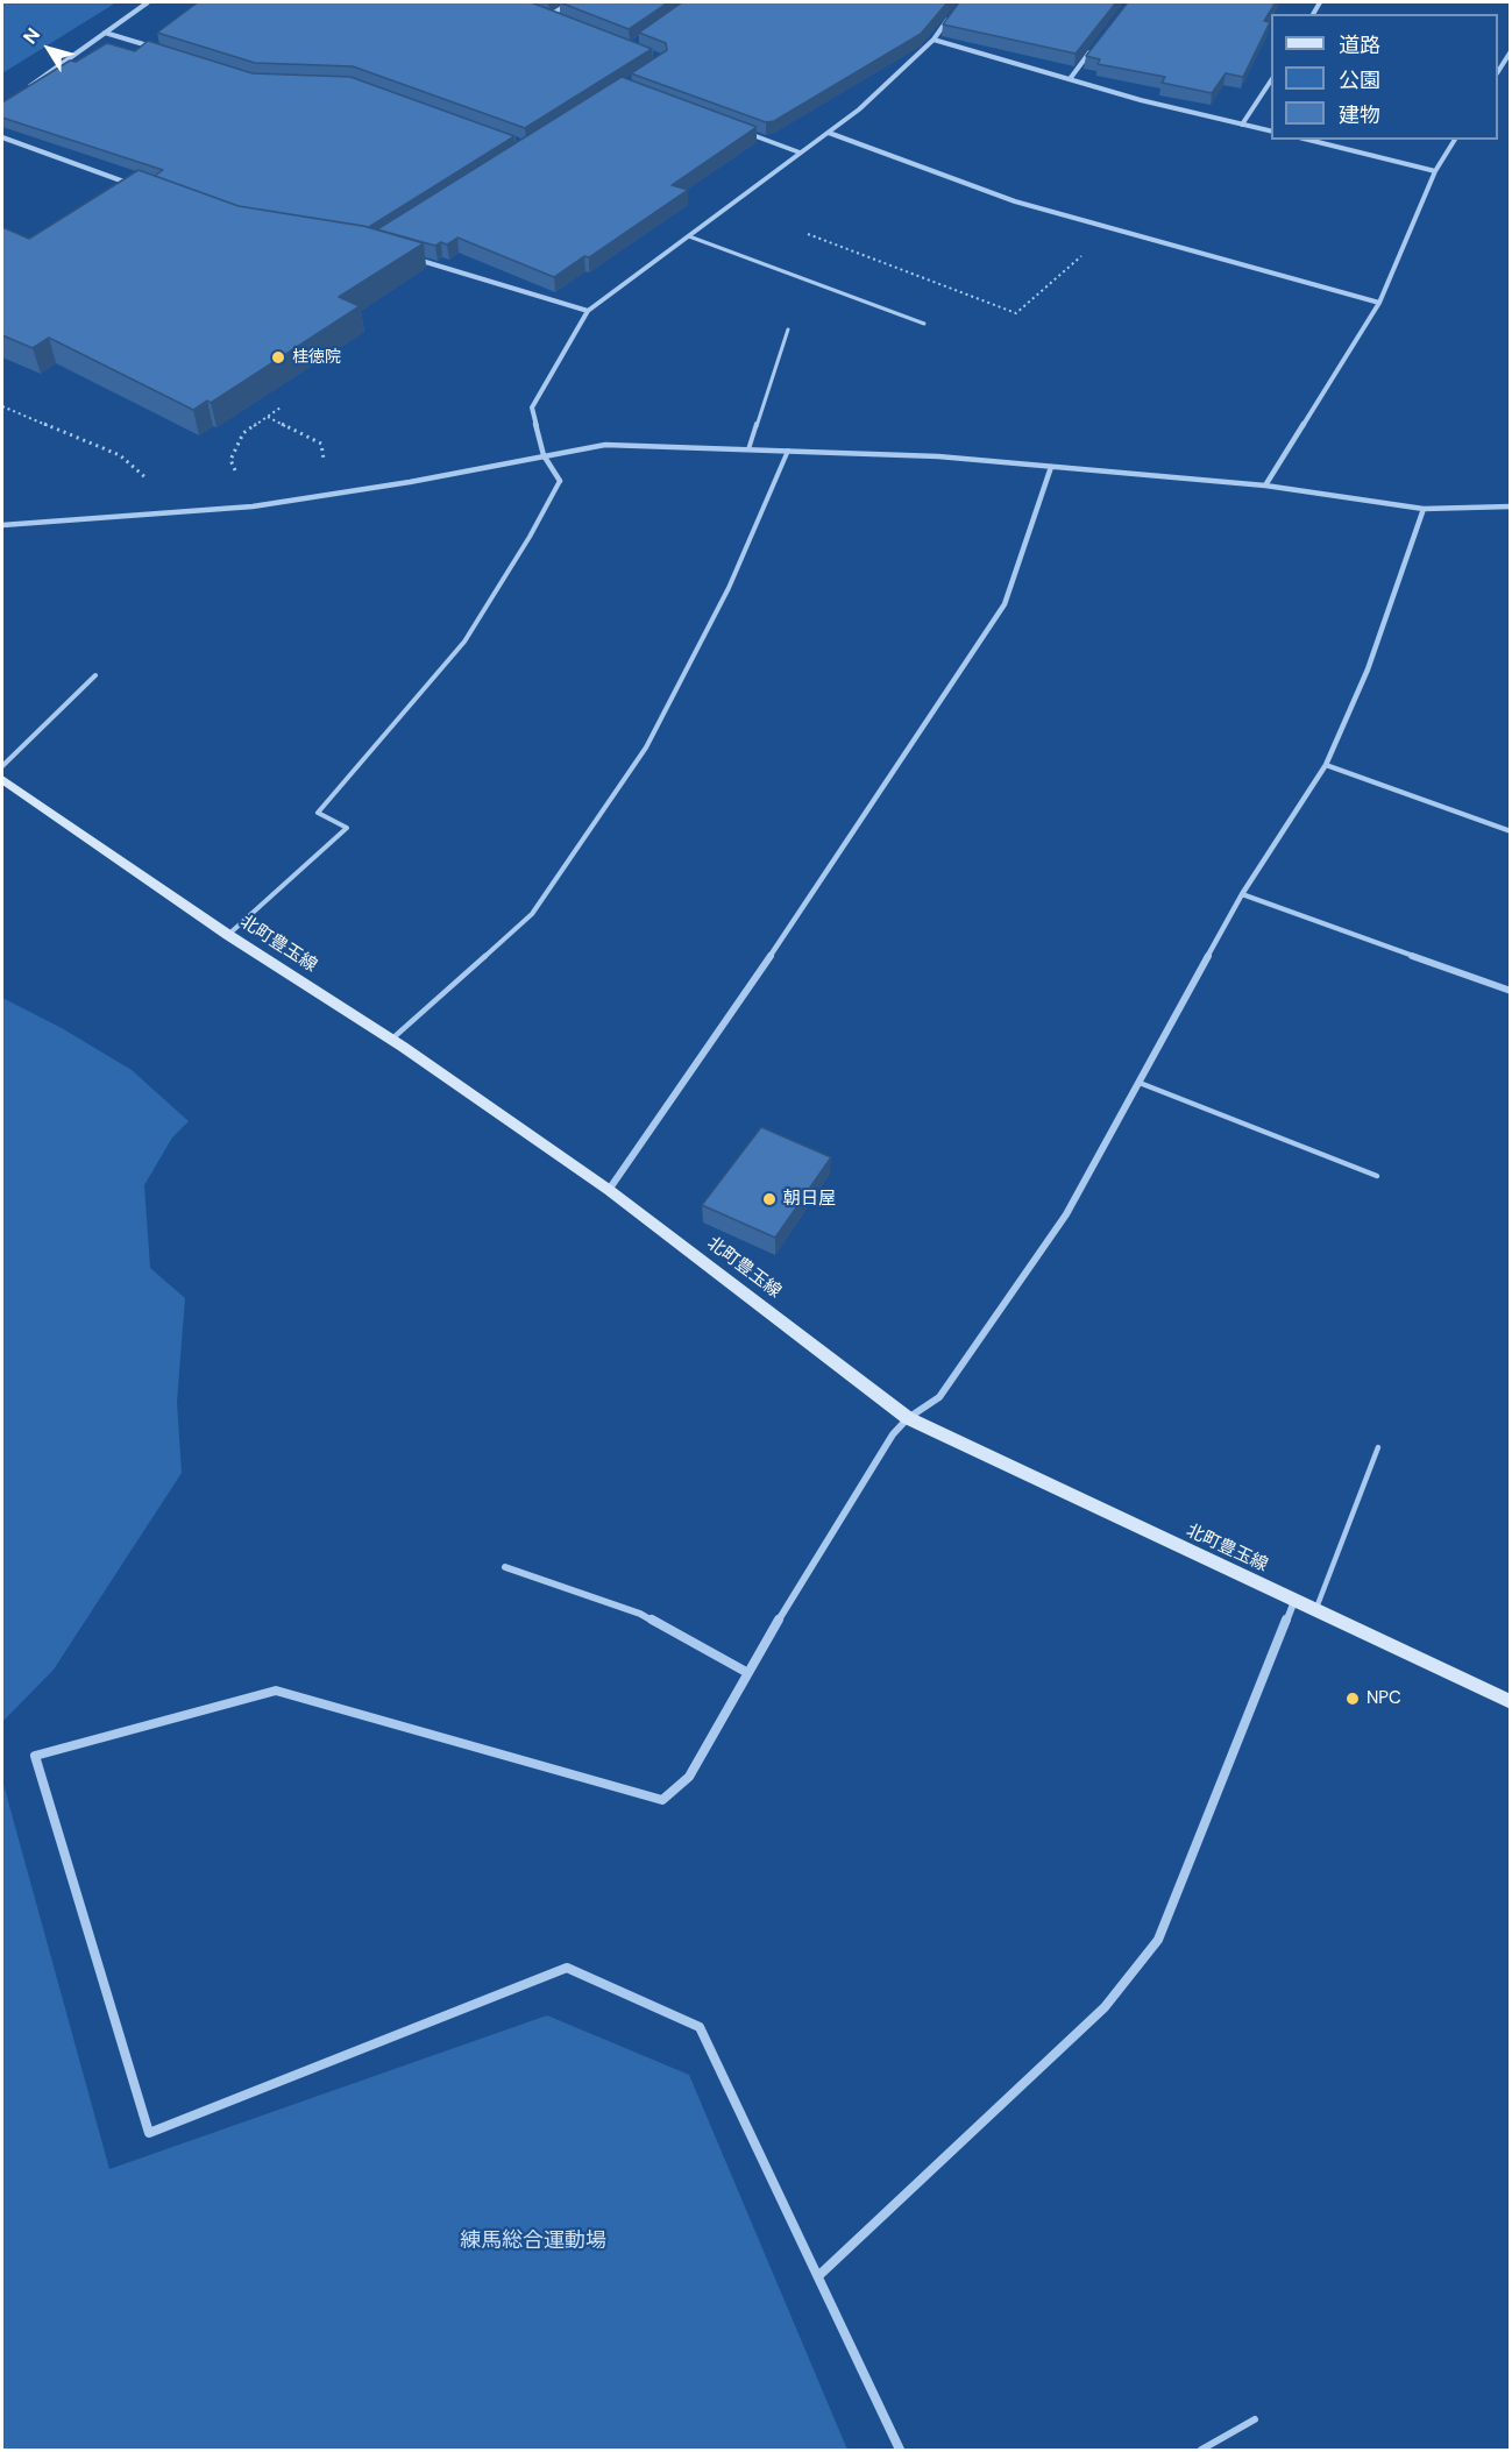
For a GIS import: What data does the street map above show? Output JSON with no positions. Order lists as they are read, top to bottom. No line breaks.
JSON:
{"streets":{"main road":["北町豊玉線"]},"parks":["練馬総合運動場"],"places":["桂徳院","朝日屋","NPC"],"legend":["道路","公園","建物"],"north":"top left"}
